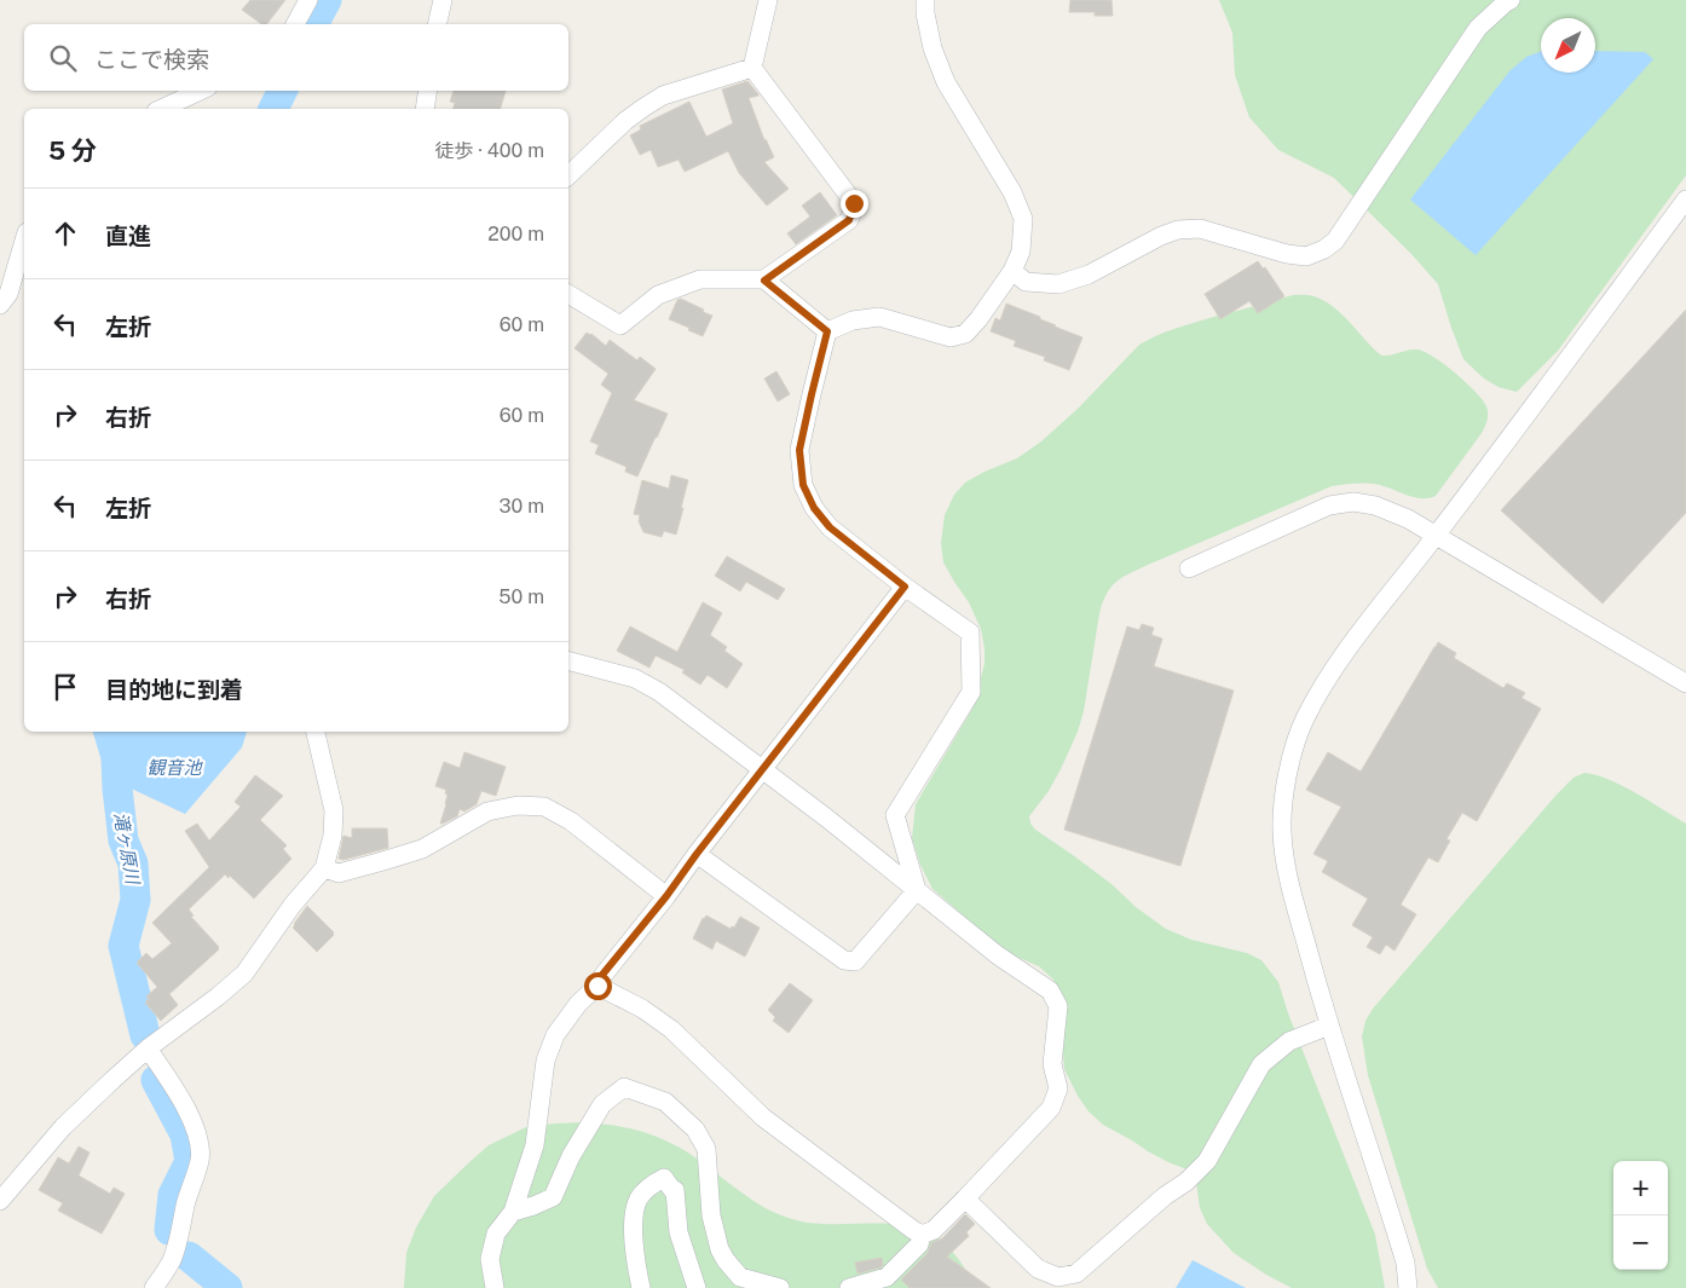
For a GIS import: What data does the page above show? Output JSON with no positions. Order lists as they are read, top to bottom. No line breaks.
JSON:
{"water":["観音池","滝ヶ原川"],"north":"bottom left","page":{"search":"ここで検索","heading":["5 分","徒歩 · 400 m"],"list":[["直進","200 m"],["左折","60 m"],["右折","60 m"],["左折","30 m"],["右折","50 m"],"目的地に到着"],"map_buttons":["+","−"]}}
